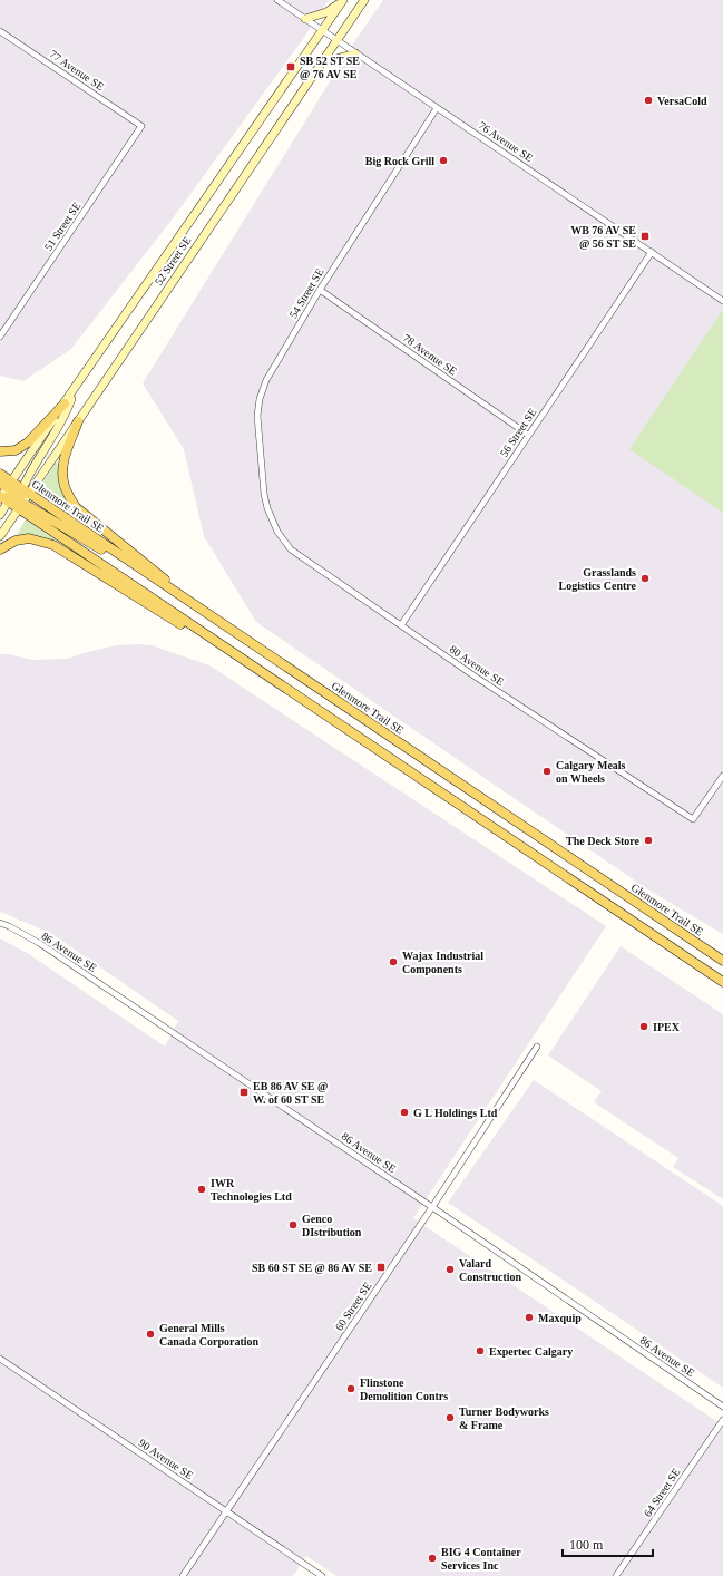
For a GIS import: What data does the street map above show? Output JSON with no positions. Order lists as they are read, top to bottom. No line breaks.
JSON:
{"streets":{"main road":["52 Street SE","Glenmore Trail SE"],"street":["77 Avenue SE","76 Avenue SE","51 Street SE","54 Street SE","78 Avenue SE","56 Street SE","80 Avenue SE","86 Avenue SE","60 Street SE","90 Avenue SE","64 Street SE"]},"crossings":[["77 Avenue SE","51 Street SE"],["76 Avenue SE","52 Street SE"],["76 Avenue SE","54 Street SE"],["76 Avenue SE","56 Street SE"],["52 Street SE","Glenmore Trail SE"],["54 Street SE","78 Avenue SE"],["54 Street SE","80 Avenue SE"],["78 Avenue SE","56 Street SE"],["56 Street SE","80 Avenue SE"],["86 Avenue SE","60 Street SE"],["60 Street SE","90 Avenue SE"]],"places":{"transit":["SB 52 ST SE @ 76 AV SE","WB 76 AV SE @ 56 ST SE","EB 86 AV SE @ W. of 60 ST SE","SB 60 ST SE @ 86 AV SE"],"other":["VersaCold","Big Rock Grill","Grasslands Logistics Centre","Calgary Meals on Wheels","The Deck Store","Wajax Industrial Components","IPEX","G L Holdings Ltd","IWR Technologies Ltd","Genco DIstribution","Valard Construction","Maxquip","General Mills Canada Corporation","Expertec Calgary","Flinstone Demolition Contrs","Turner Bodyworks & Frame","BIG 4 Container Services Inc"]},"scale_bar":"100 m"}
